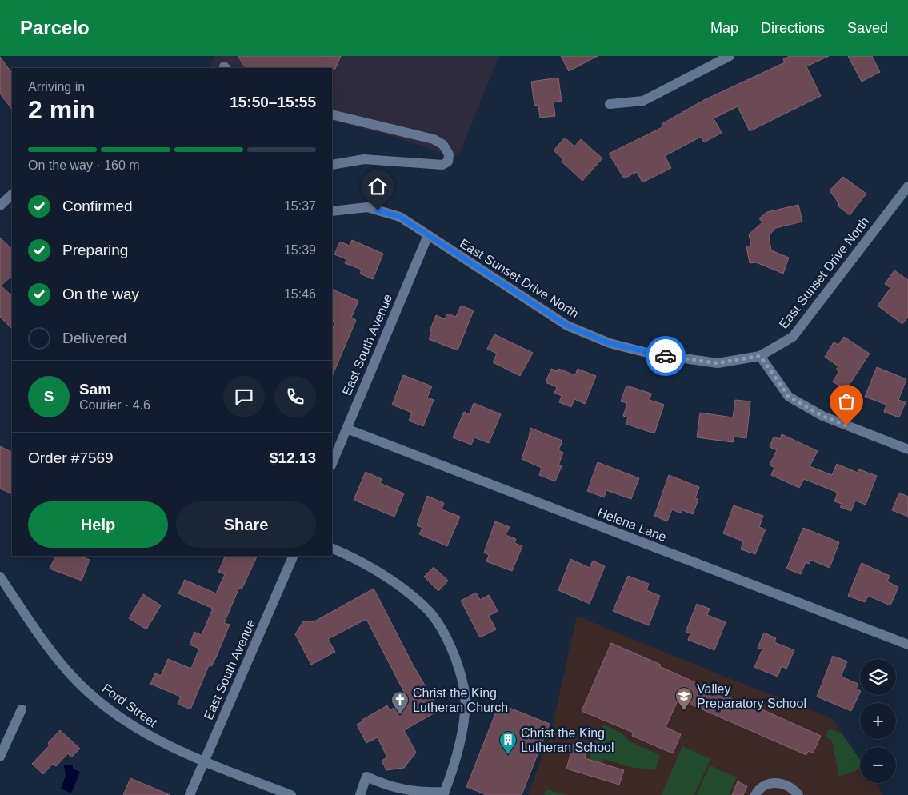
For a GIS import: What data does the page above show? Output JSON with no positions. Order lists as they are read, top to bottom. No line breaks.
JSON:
{"streets":{"street":["East Sunset Drive North","East South Avenue","Helena Lane","Ford Street"]},"crossings":[["East Sunset Drive North","East South Avenue"],["East South Avenue","Helena Lane"],["East South Avenue","Ford Street"]],"places":{"school or university":["Valley Preparatory School"],"church":["Christ the King Lutheran Church"],"building":["Christ the King Lutheran School"]},"page":{"header":"Parcelo","nav":["Map","Directions","Saved"],"heading":["2 min","Arriving in","15:50–15:55"],"panel":["Sam","Courier · 4.6","Order #7569","$12.13"],"bar":"On the way · 160 m","list":[["Confirmed","15:37"],["Preparing","15:39"],["On the way","15:46"],"Delivered"],"round":"S","buttons":["Help","Share"],"map_buttons":["+","−"]}}
